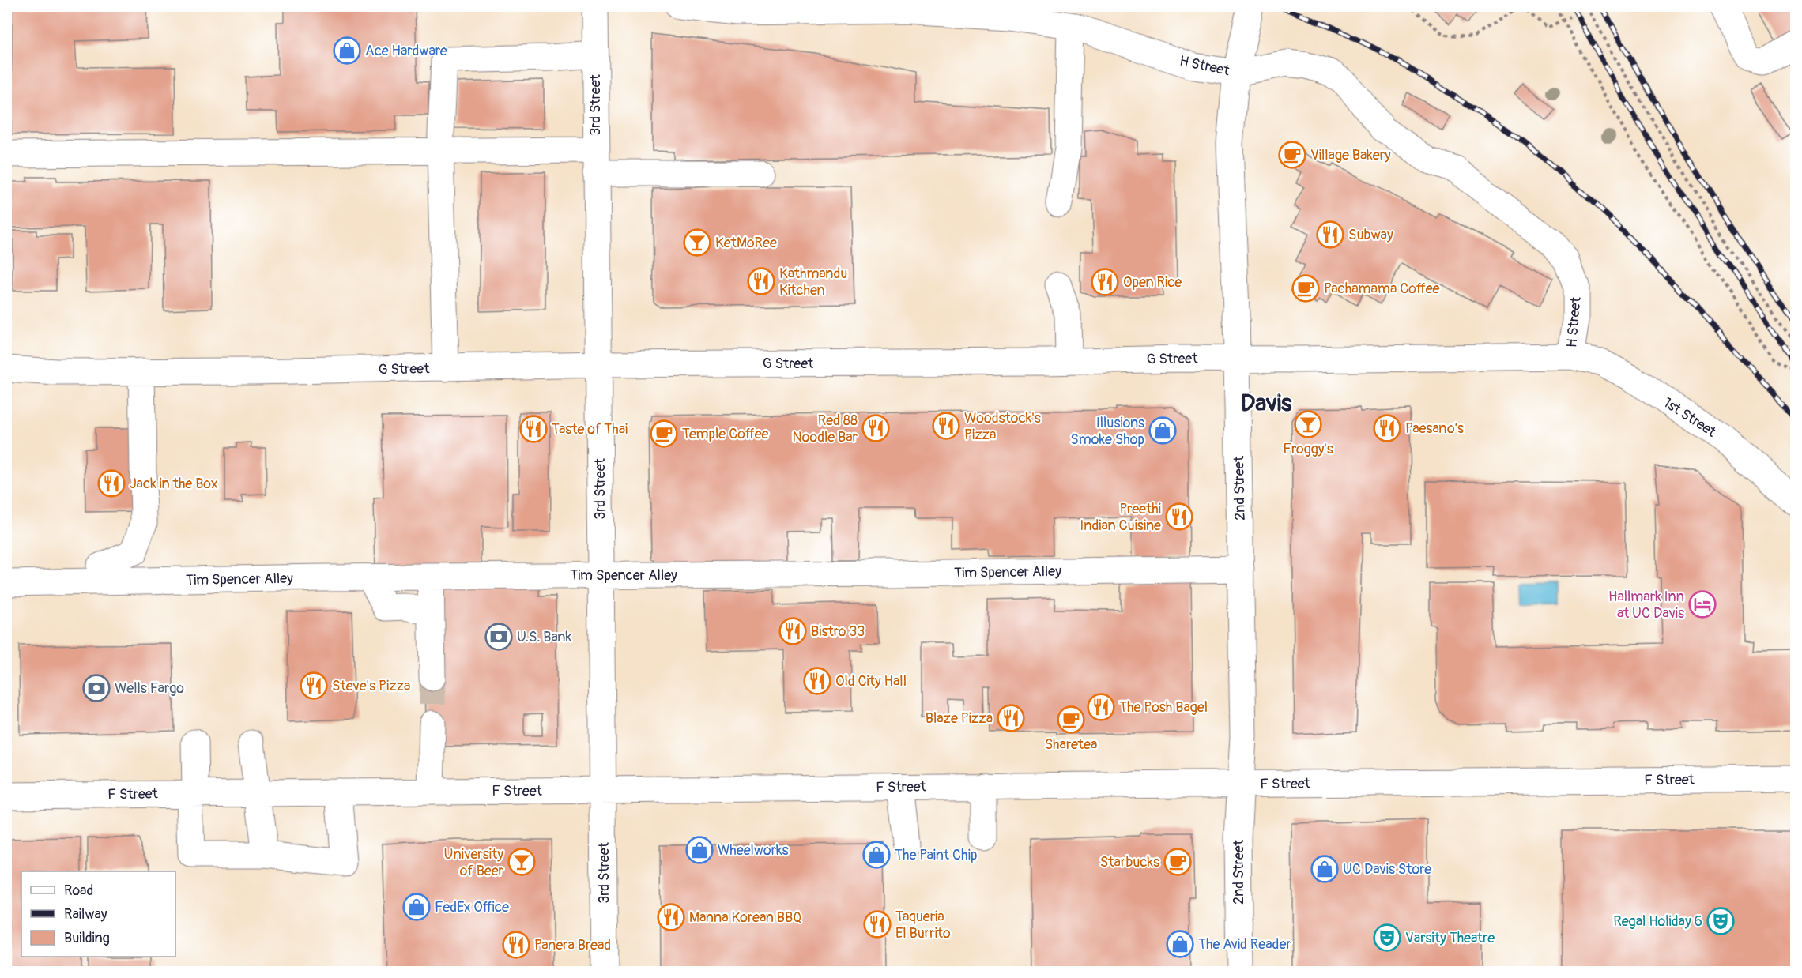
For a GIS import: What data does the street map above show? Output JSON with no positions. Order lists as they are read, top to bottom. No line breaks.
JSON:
{"streets":{"street":["H Street","3rd Street","G Street","1st Street","2nd Street","Tim Spencer Alley","F Street"]},"crossings":[["H Street","G Street"],["H Street","1st Street"],["H Street","2nd Street"],["3rd Street","G Street"],["3rd Street","Tim Spencer Alley"],["3rd Street","F Street"],["G Street","1st Street"],["G Street","2nd Street"],["2nd Street","Tim Spencer Alley"],["2nd Street","F Street"]],"districts":["Davis"],"places":{"shop":["Ace Hardware","Illusions Smoke Shop","Wheelworks","The Paint Chip","UC Davis Store","FedEx Office","The Avid Reader"],"cafe":["Village Bakery","Pachamama Coffee","Temple Coffee","Sharetea","Starbucks"],"restaurant":["Subway","Kathmandu Kitchen","Open Rice","Woodstock's Pizza","Red 88 Noodle Bar","Paesano's","Taste of Thai","Jack in the Box","Preethi Indian Cuisine","Bistro 33","Old City Hall","Steve's Pizza","The Posh Bagel","Blaze Pizza","Manna Korean BBQ","Taqueria El Burrito","Panera Bread"],"bar":["KetMoRee","Froggy's","University of Beer"],"hotel":["Hallmark Inn at UC Davis"],"bank":["U.S. Bank","Wells Fargo"],"theatre":["Regal Holiday 6","Varsity Theatre"]},"legend":["Road","Railway","Building"]}
